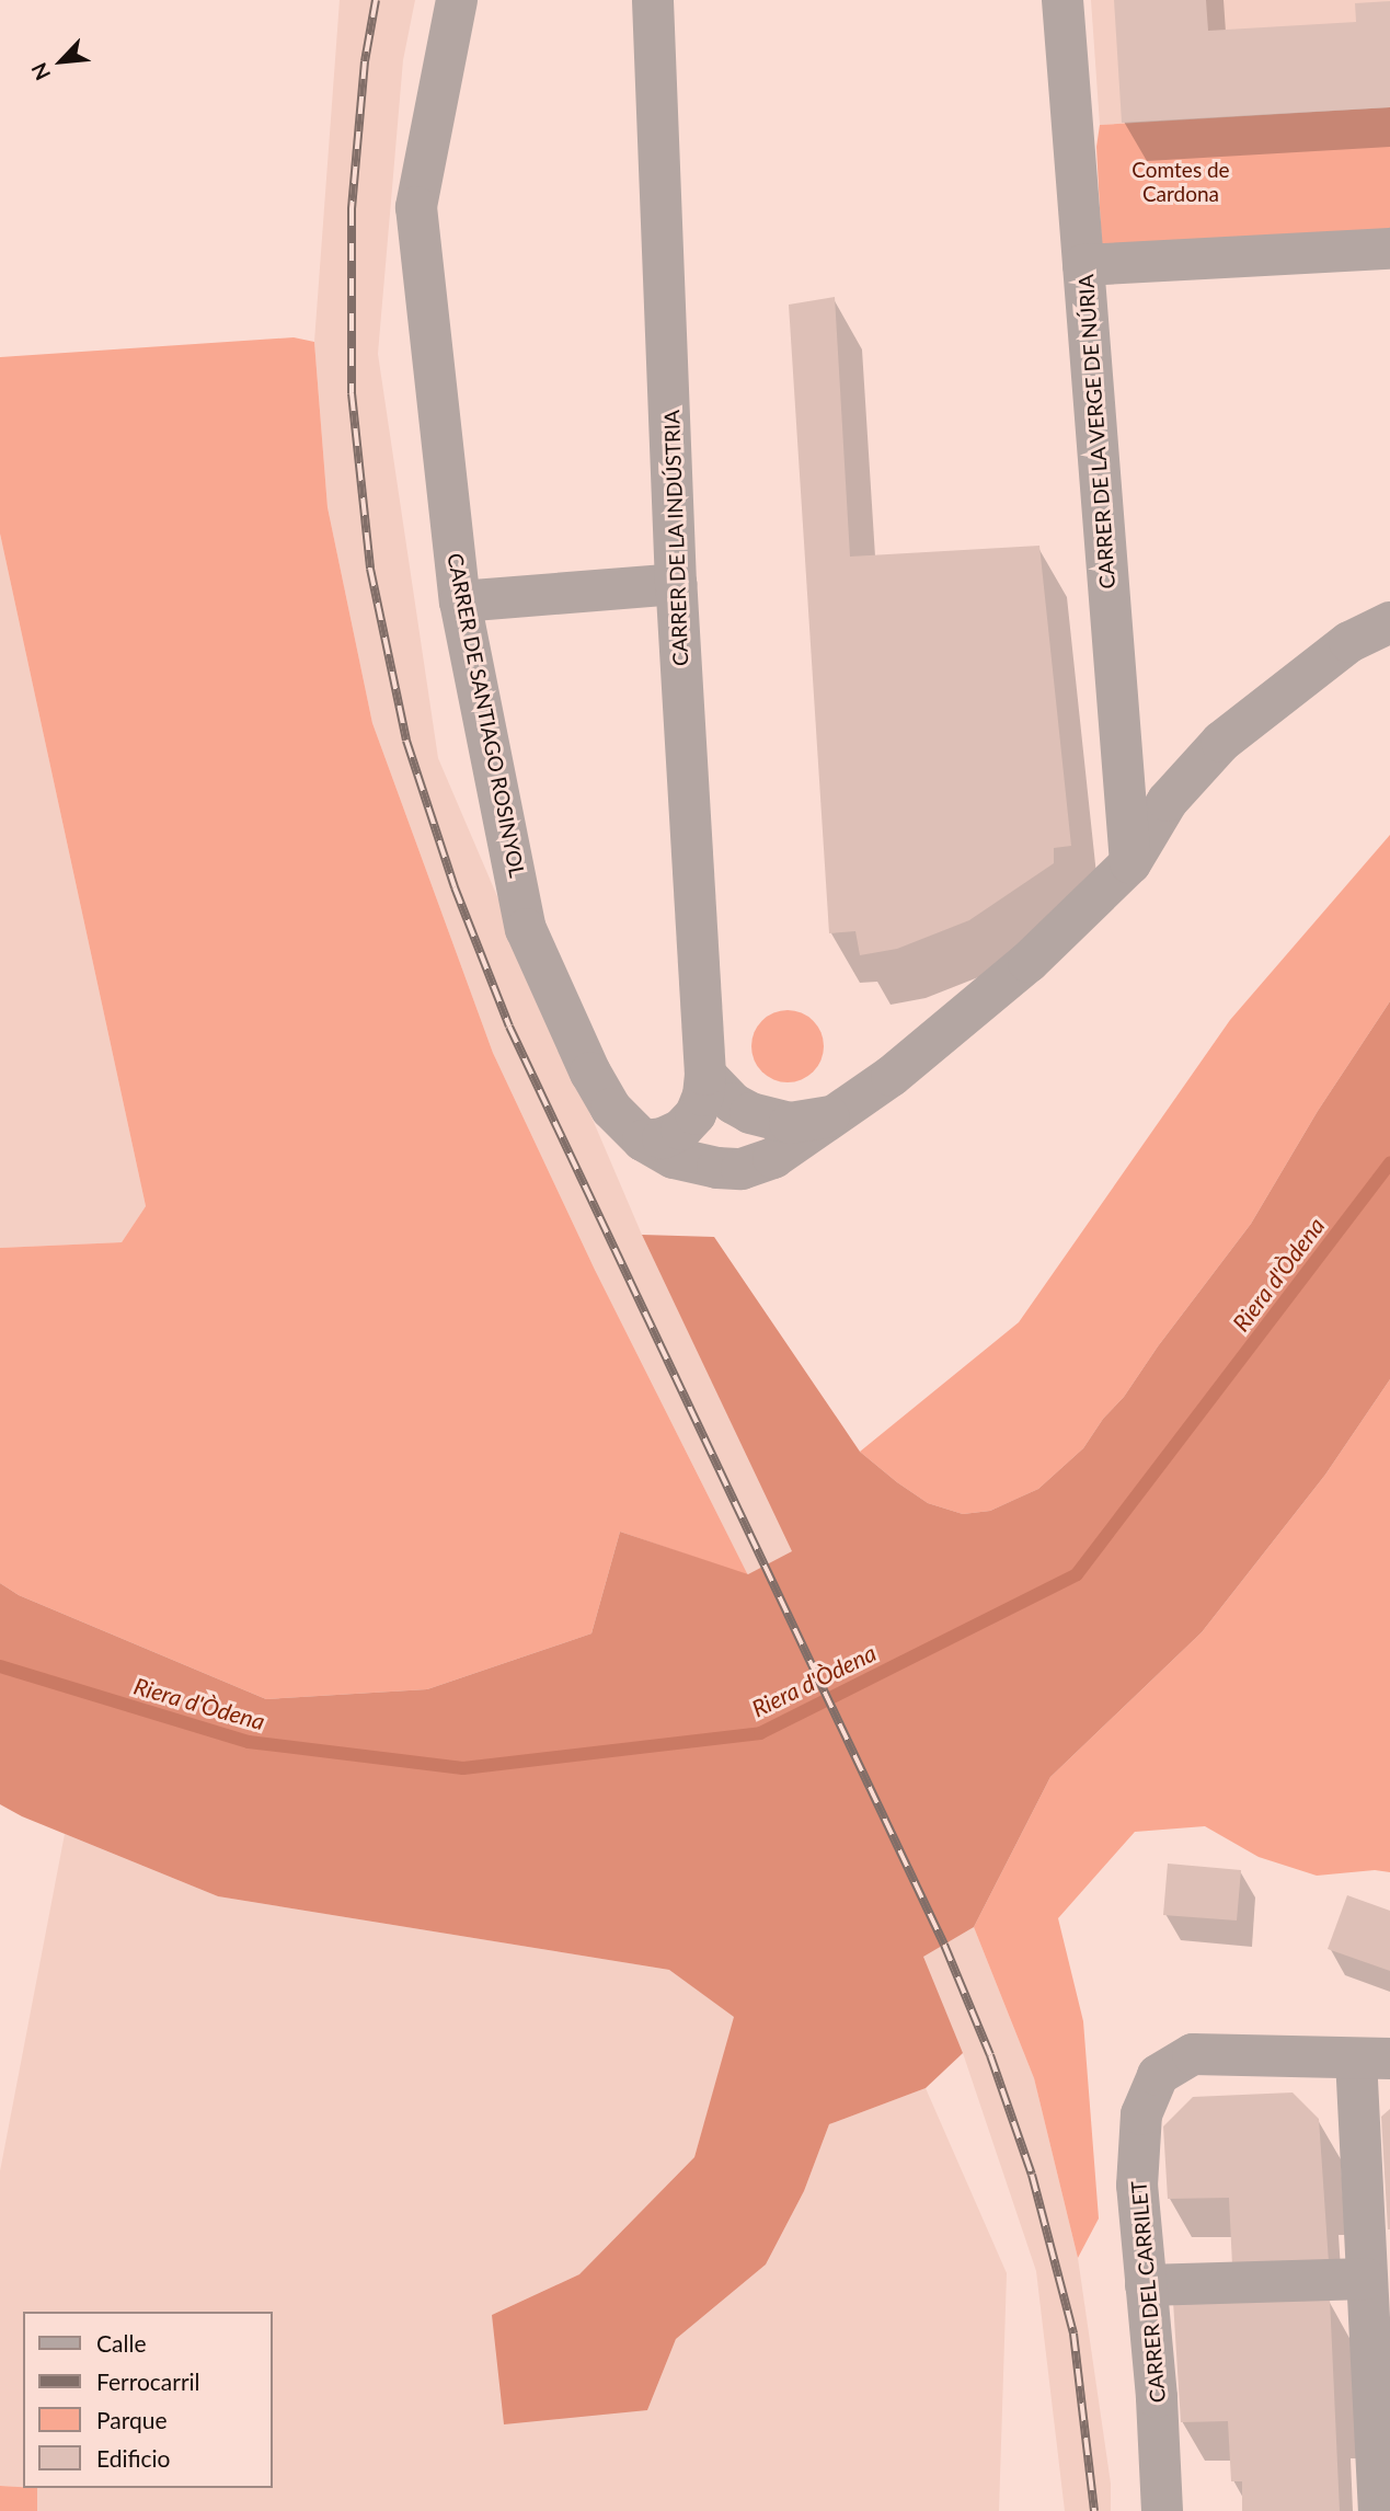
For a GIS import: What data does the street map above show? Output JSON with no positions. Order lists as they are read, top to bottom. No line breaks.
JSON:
{"streets":{"street":["CARRER DE LA VERGE DE NÚRIA","CARRER DE LA INDÚSTRIA","CARRER DE SANTIAGO ROSINYOL","CARRER DEL CARRILET"]},"crossings":[["CARRER DE LA VERGE DE NÚRIA","CARRER DE SANTIAGO ROSINYOL"],["CARRER DE LA INDÚSTRIA","CARRER DE SANTIAGO ROSINYOL"]],"water":["Riera d'Òdena"],"parks":["Comtes de Cardona"],"legend":["Calle","Ferrocarril","Parque","Edificio"],"north":"bottom left"}
